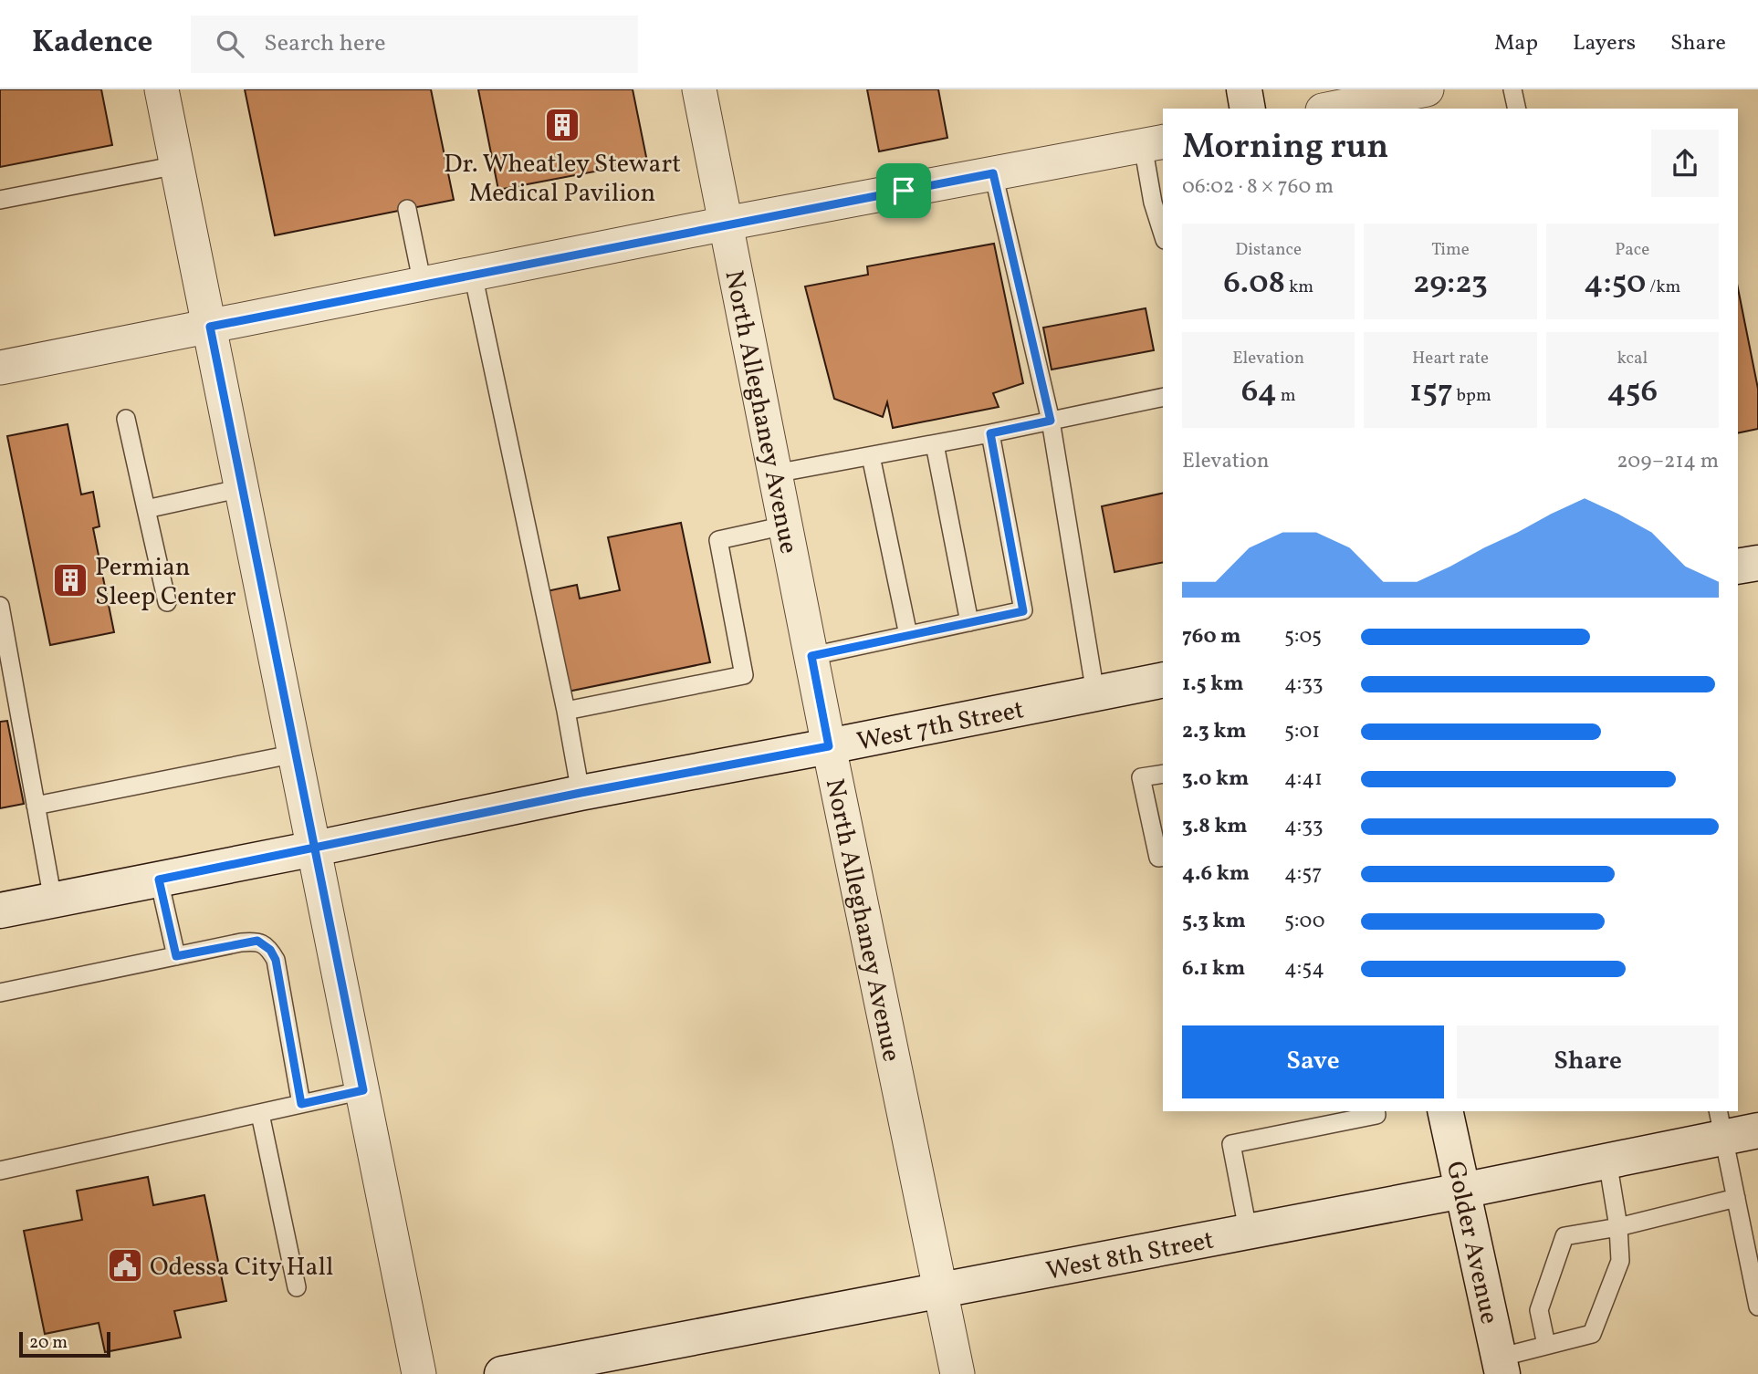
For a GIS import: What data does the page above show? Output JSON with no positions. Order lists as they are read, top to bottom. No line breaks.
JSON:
{"streets":{"main road":["West 7th Street","Golder Avenue","West 8th Street"],"street":["North Alleghaney Avenue"]},"crossings":[["North Alleghaney Avenue","West 7th Street"],["North Alleghaney Avenue","West 8th Street"],["Golder Avenue","West 8th Street"]],"places":{"building":["Dr. Wheatley Stewart Medical Pavilion","Permian Sleep Center"],"public building":["Odessa City Hall"]},"scale_bar":"20 m","page":{"header":"Kadence","search":"Search here","nav":["Map","Layers","Share"],"heading":["Morning run","06:02 · 8 × 760 m"],"stats":[["Distance","6.08 km"],["Time","29:23"],["Pace","4:50 /km"],["Elevation","64 m"],["Heart rate","157 bpm"],["kcal","456"]],"chart":["Elevation","209–214 m"],"list":[{"name":"760 m","note":"5:05"},{"name":"1.5 km","note":"4:33"},{"name":"2.3 km","note":"5:01"},{"name":"3.0 km","note":"4:41"},{"name":"3.8 km","note":"4:33"},{"name":"4.6 km","note":"4:57"},{"name":"5.3 km","note":"5:00"},{"name":"6.1 km","note":"4:54"}],"buttons":["Save","Share"],"scale":"20 m"}}
